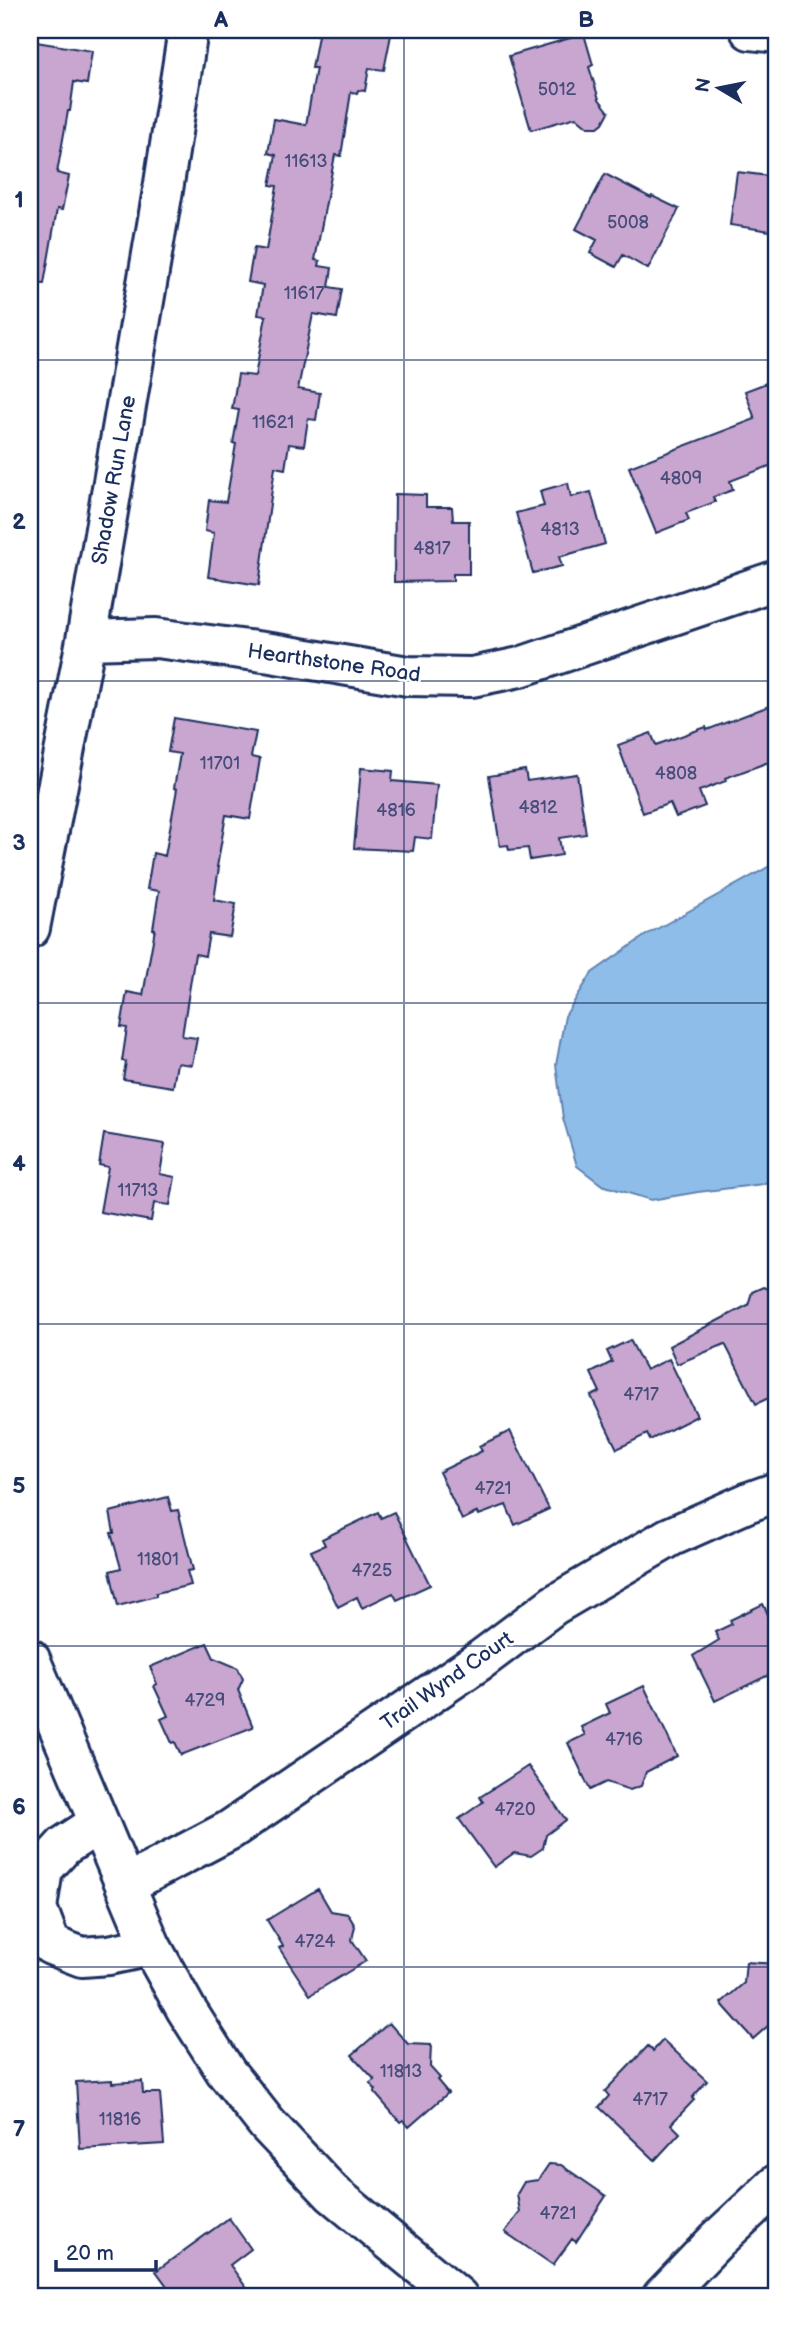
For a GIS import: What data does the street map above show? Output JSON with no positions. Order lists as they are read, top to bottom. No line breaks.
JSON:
{"streets":{"street":["Shadow Run Lane","Hearthstone Road","Trail Wynd Court"]},"crossings":[["Shadow Run Lane","Hearthstone Road"]],"house_numbers":["5012","11613","5008","11617","11621","4809","4813","4817","11701","4808","4812","4816","11713","4717","4721","11801","4725","4729","4716","4720","4724","11813","4717","11816","4721"],"scale_bar":"20 m","north":"left","grid":{"columns":["A","B"],"rows":["1","2","3","4","5","6","7"]}}
